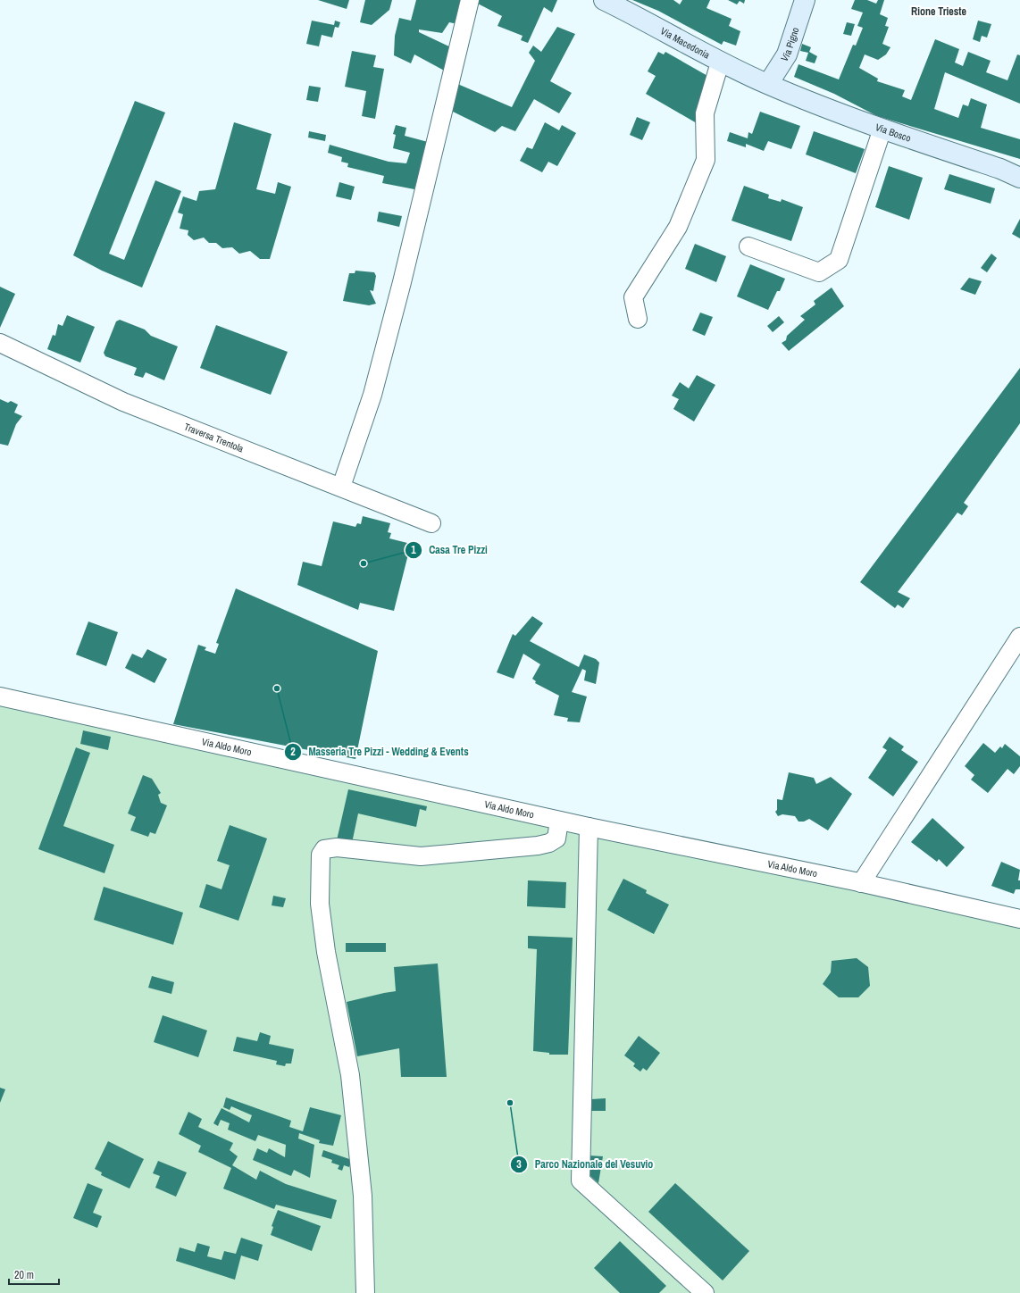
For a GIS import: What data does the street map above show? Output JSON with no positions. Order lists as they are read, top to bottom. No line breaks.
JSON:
{"streets":{"main road":["Via Macedonia","Via Pigno","Via Bosco"],"street":["Traversa Trentola","Via Aldo Moro"]},"crossings":[["Via Macedonia","Via Pigno"],["Via Macedonia","Via Bosco"],["Via Pigno","Via Bosco"]],"districts":["Rione Trieste"],"places":["Casa Tre Pizzi","Masseria Tre Pizzi - Wedding & Events","Parco Nazionale del Vesuvio"],"scale_bar":"20 m"}
